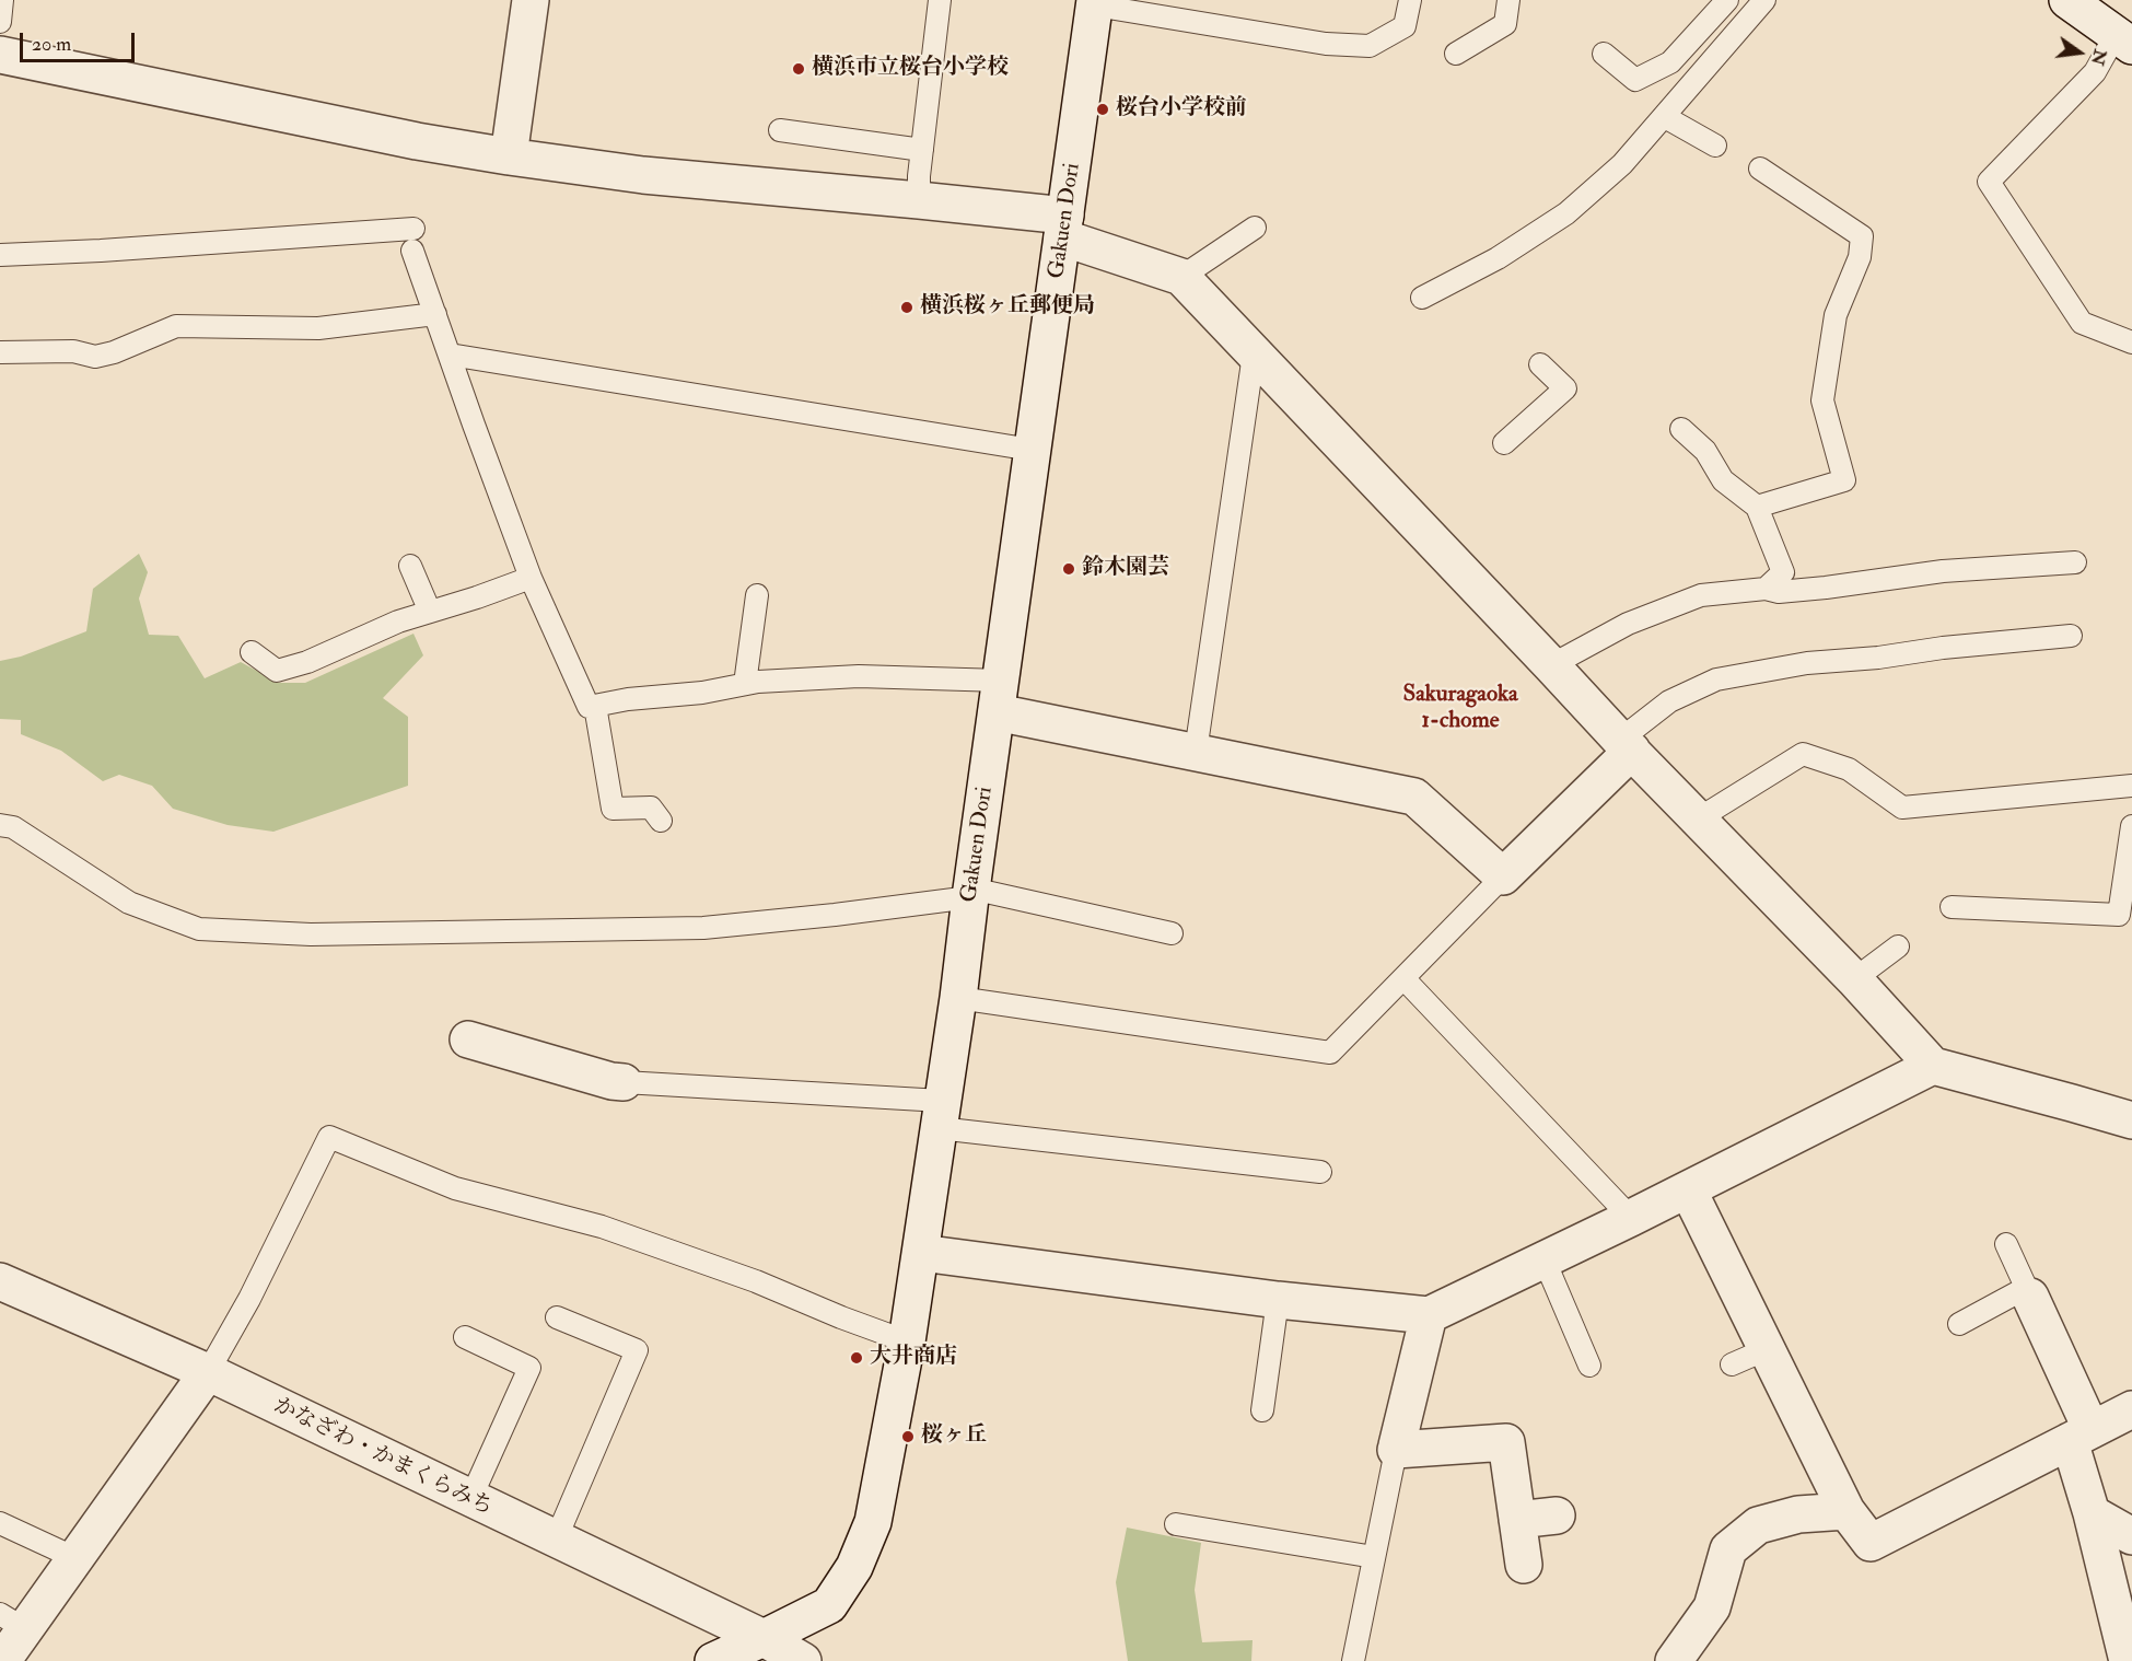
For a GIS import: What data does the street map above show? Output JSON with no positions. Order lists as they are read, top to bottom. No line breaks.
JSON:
{"streets":{"street":["Gakuen Dori","かなざわ・かまくらみち"]},"crossings":[["Gakuen Dori","かなざわ・かまくらみち"]],"districts":["Sakuragaoka 1-chome"],"places":["横浜市立桜台小学校","桜台小学校前","横浜桜ヶ丘郵便局","鈴木園芸","大井商店","桜ヶ丘"],"scale_bar":"20 m","north":"right"}
